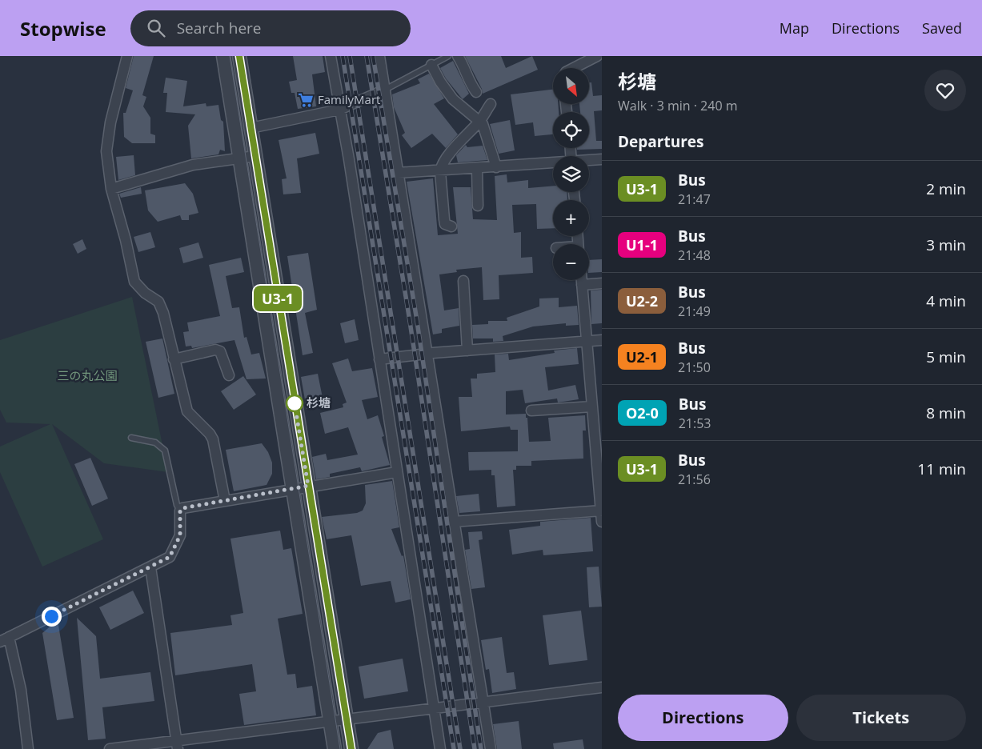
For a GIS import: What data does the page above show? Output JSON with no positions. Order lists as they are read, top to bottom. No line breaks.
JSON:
{"parks":["三の丸公園"],"places":{"supermarket":["FamilyMart"],"other":["杉塘"]},"lines":["bus line U3-1"],"north":"bottom right","page":{"header":"Stopwise","search":"Search here","nav":["Map","Directions","Saved"],"on_map":"U3-1","heading":[["杉塘","Walk · 3 min · 240 m"],"Departures"],"map_buttons":["+","−"],"list":[{"mark":"U3-1","name":"Bus","note":"21:47","value":"2 min"},{"mark":"U1-1","name":"Bus","note":"21:48","value":"3 min"},{"mark":"U2-2","name":"Bus","note":"21:49","value":"4 min"},{"mark":"U2-1","name":"Bus","note":"21:50","value":"5 min"},{"mark":"O2-0","name":"Bus","note":"21:53","value":"8 min"},{"mark":"U3-1","name":"Bus","note":"21:56","value":"11 min"}],"buttons":["Directions","Tickets"]}}
